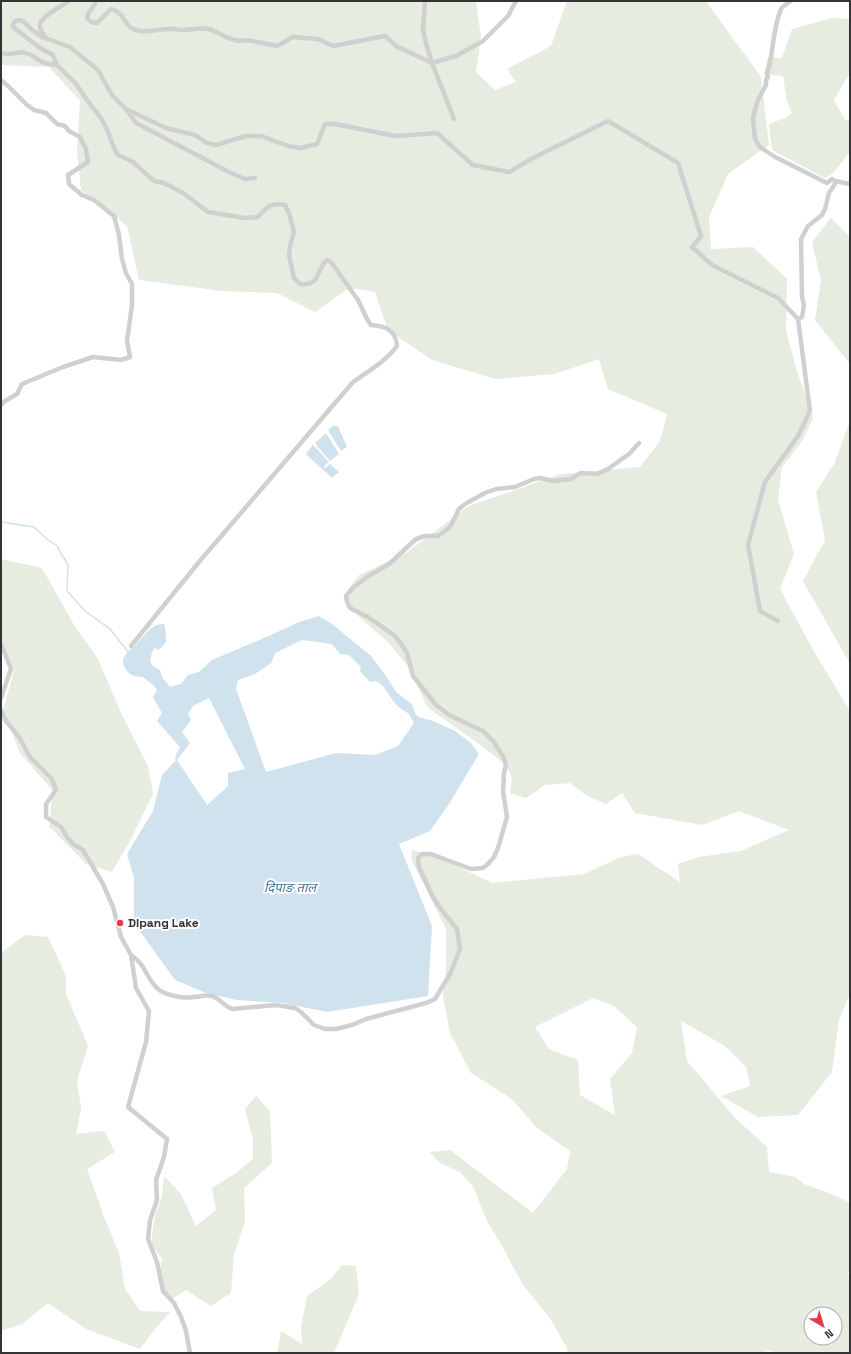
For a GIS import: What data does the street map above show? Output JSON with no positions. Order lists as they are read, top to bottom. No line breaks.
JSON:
{"water":["दिपाङ ताल"],"places":["Dipang Lake"],"north":"bottom right"}
